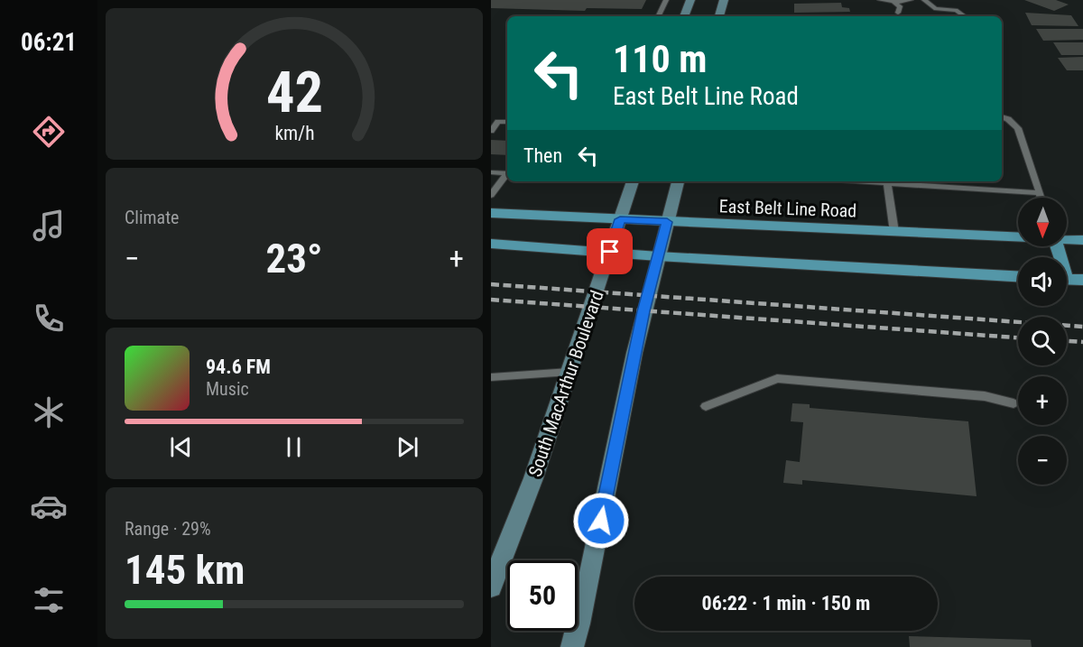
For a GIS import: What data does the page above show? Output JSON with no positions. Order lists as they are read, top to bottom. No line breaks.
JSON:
{"streets":{"main road":["East Belt Line Road","South MacArthur Boulevard"]},"crossings":[["East Belt Line Road","South MacArthur Boulevard"]],"north":"bottom","page":{"tabs":"06:21","turn":["110 m","East Belt Line Road"],"then":"Then","tile":["Climate",["Range · 29%","145 km"]],"map_buttons":["+","−"],"heat":["−","23°","+"],"song":["94.6 FM","Music"],"limit":"50","trip":"06:22 · 1 min · 150 m","gauge":["42","km/h"]}}
